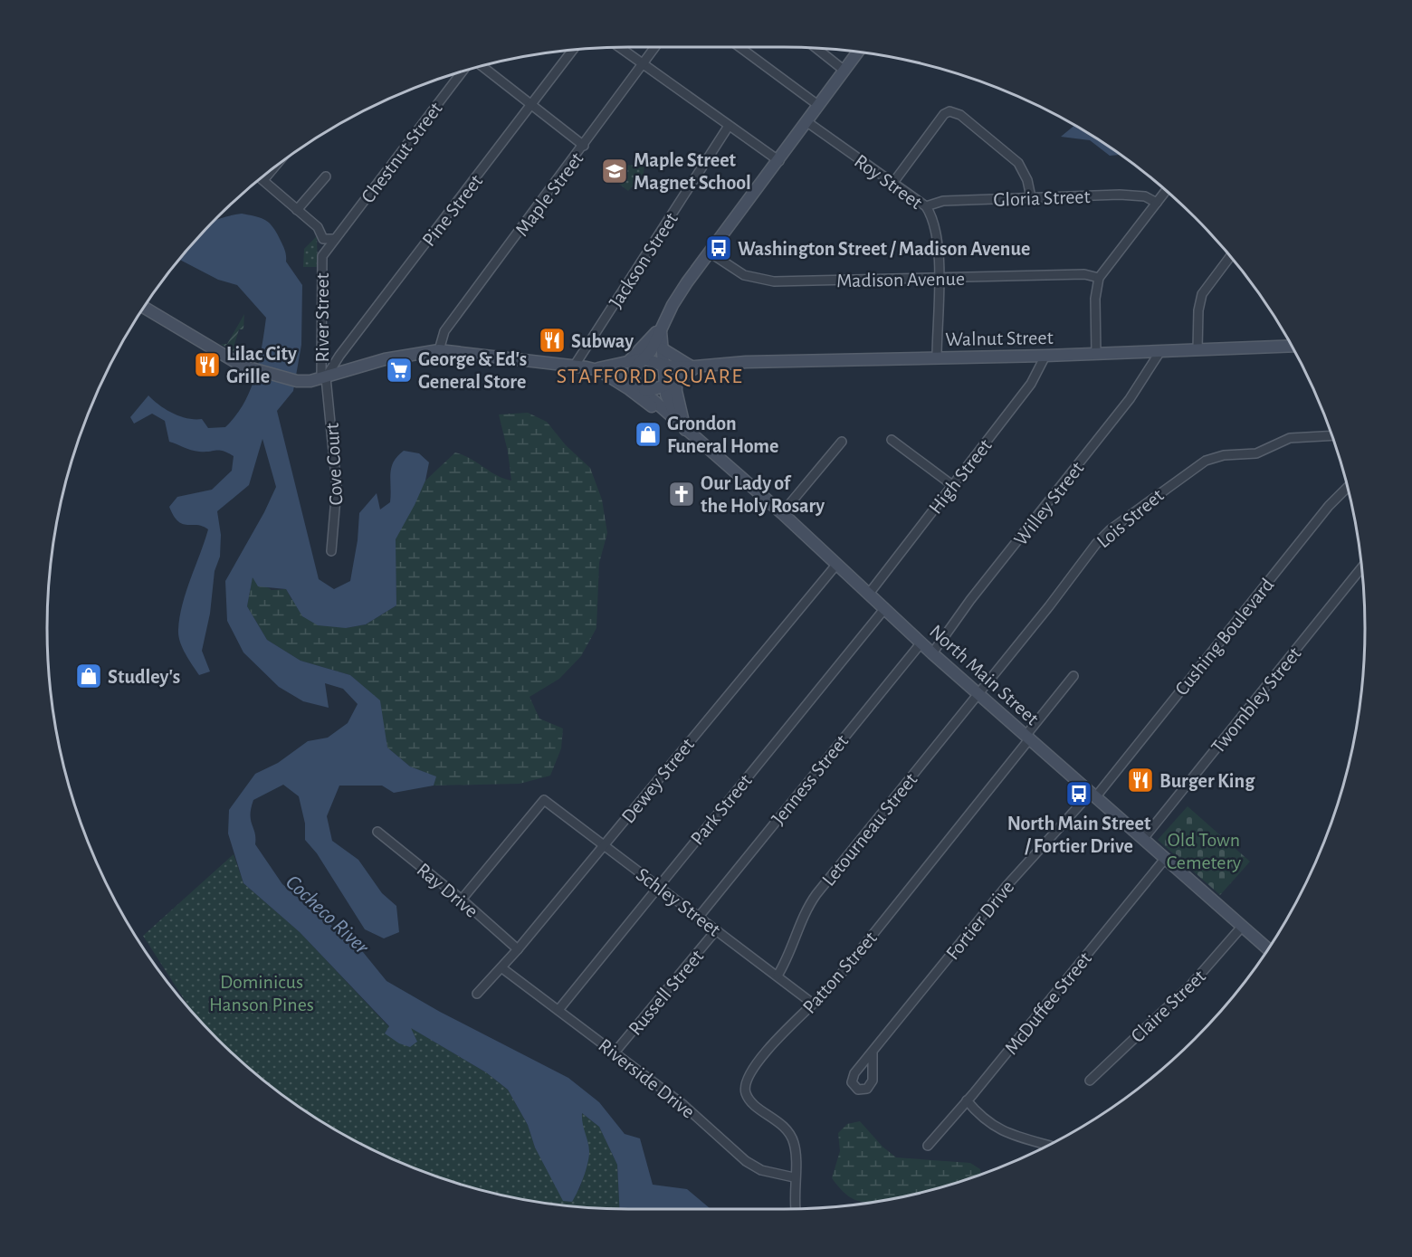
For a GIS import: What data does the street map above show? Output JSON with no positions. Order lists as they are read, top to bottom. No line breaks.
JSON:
{"streets":{"main road":["Walnut Street","North Main Street"],"street":["Chestnut Street","Roy Street","Maple Street","Gloria Street","Pine Street","Jackson Street","Madison Avenue","River Street","Cove Court","High Street","Willey Street","Lois Street","Cushing Boulevard","Twombley Street","Jenness Street","Dewey Street","Park Street","Letourneau Street","Ray Drive","Schley Street","Fortier Drive","Patton Street","Russell Street","McDuffee Street","Claire Street","Riverside Drive"]},"crossings":[["Chestnut Street","River Street"],["Roy Street","Gloria Street"],["Roy Street","Madison Avenue"],["Roy Street","Walnut Street"],["Maple Street","North Main Street"],["Pine Street","River Street"],["Pine Street","Cove Court"],["Pine Street","North Main Street"],["Jackson Street","North Main Street"],["River Street","Cove Court"],["River Street","North Main Street"],["Walnut Street","High Street"],["Walnut Street","Willey Street"],["Walnut Street","North Main Street"],["Cove Court","North Main Street"],["High Street","North Main Street"],["Willey Street","North Main Street"],["Lois Street","North Main Street"],["Lois Street","Letourneau Street"],["Cushing Boulevard","North Main Street"],["Cushing Boulevard","Fortier Drive"],["North Main Street","Twombley Street"],["North Main Street","Jenness Street"],["North Main Street","Dewey Street"],["North Main Street","Park Street"],["North Main Street","Letourneau Street"],["North Main Street","Fortier Drive"],["North Main Street","Patton Street"],["North Main Street","McDuffee Street"],["North Main Street","Claire Street"],["Jenness Street","Schley Street"],["Dewey Street","Ray Drive"],["Dewey Street","Schley Street"],["Dewey Street","Riverside Drive"],["Park Street","Schley Street"],["Park Street","Riverside Drive"],["Letourneau Street","Schley Street"],["Ray Drive","Schley Street"],["Schley Street","Patton Street"],["Schley Street","Russell Street"],["Patton Street","Riverside Drive"],["Russell Street","Riverside Drive"]],"districts":["STAFFORD SQUARE"],"water":["Cocheco River"],"parks":["Old Town Cemetery","Dominicus Hanson Pines"],"places":{"school or university":["Maple Street Magnet School"],"bus stop":["Washington Street / Madison Avenue","North Main Street / Fortier Drive"],"restaurant":["Subway","Lilac City Grille","Burger King"],"supermarket":["George & Ed's General Store"],"shop":["Grondon Funeral Home","Studley's"],"church":["Our Lady of the Holy Rosary"]}}
